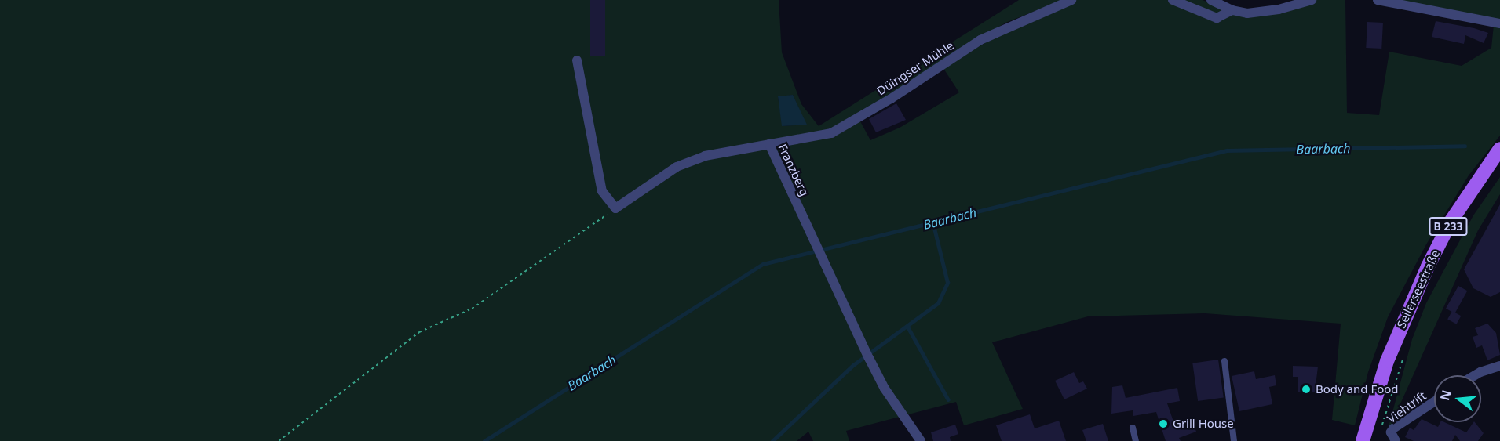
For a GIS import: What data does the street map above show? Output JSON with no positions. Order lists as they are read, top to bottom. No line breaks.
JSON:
{"streets":{"main road":["B 233","Seilerseestraße"],"street":["Düingser Mühle","Franzberg","Viehtrift"]},"crossings":[["Düingser Mühle","Franzberg"]],"water":["Baarbach"],"places":["Body and Food","Grill House"],"north":"left"}
